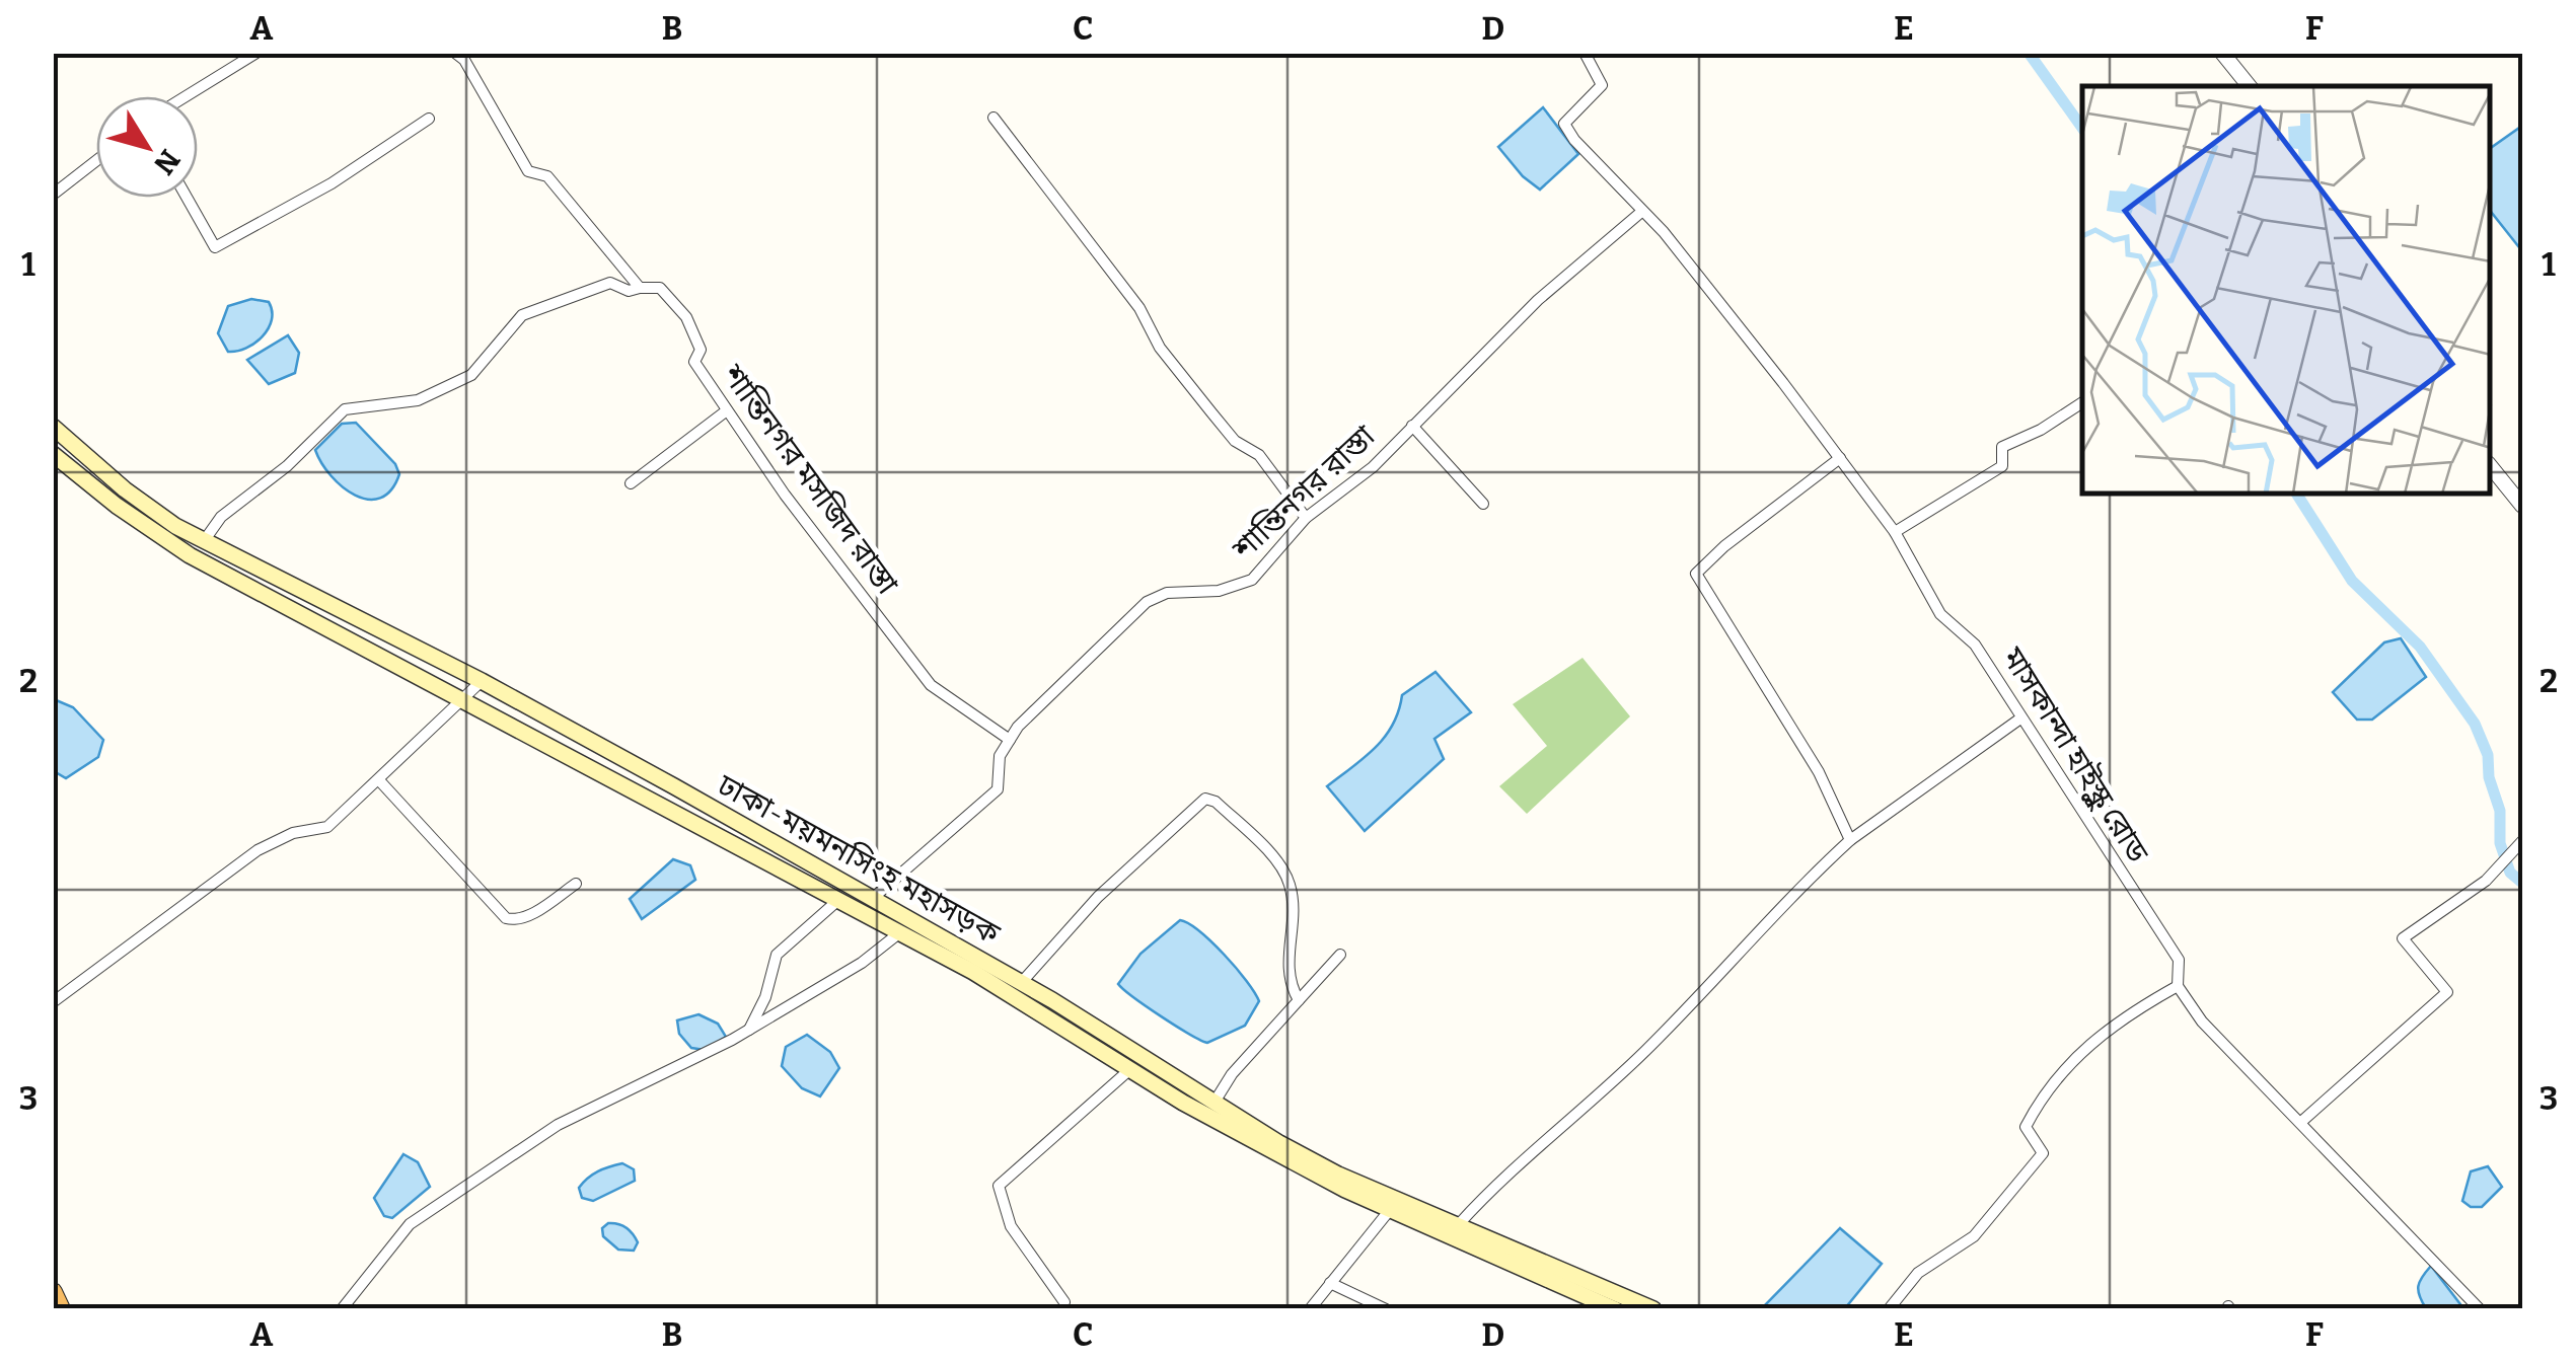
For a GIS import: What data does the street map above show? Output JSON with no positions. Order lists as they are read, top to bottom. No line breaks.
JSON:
{"streets":{"main road":["ঢাকা-ময়মনসিংহ মহাসড়ক"],"street":["শান্তিনগর মসজিদ রাস্তা","শান্তিনগর রাস্তা","মাসকান্দা হাইস্কুল রোড"]},"crossings":[["শান্তিনগর মসজিদ রাস্তা","শান্তিনগর রাস্তা"],["শান্তিনগর রাস্তা","মাসকান্দা হাইস্কুল রোড"]],"north":"bottom right","grid":{"columns":["A","B","C","D","E","F"],"rows":["1","2","3"]}}
